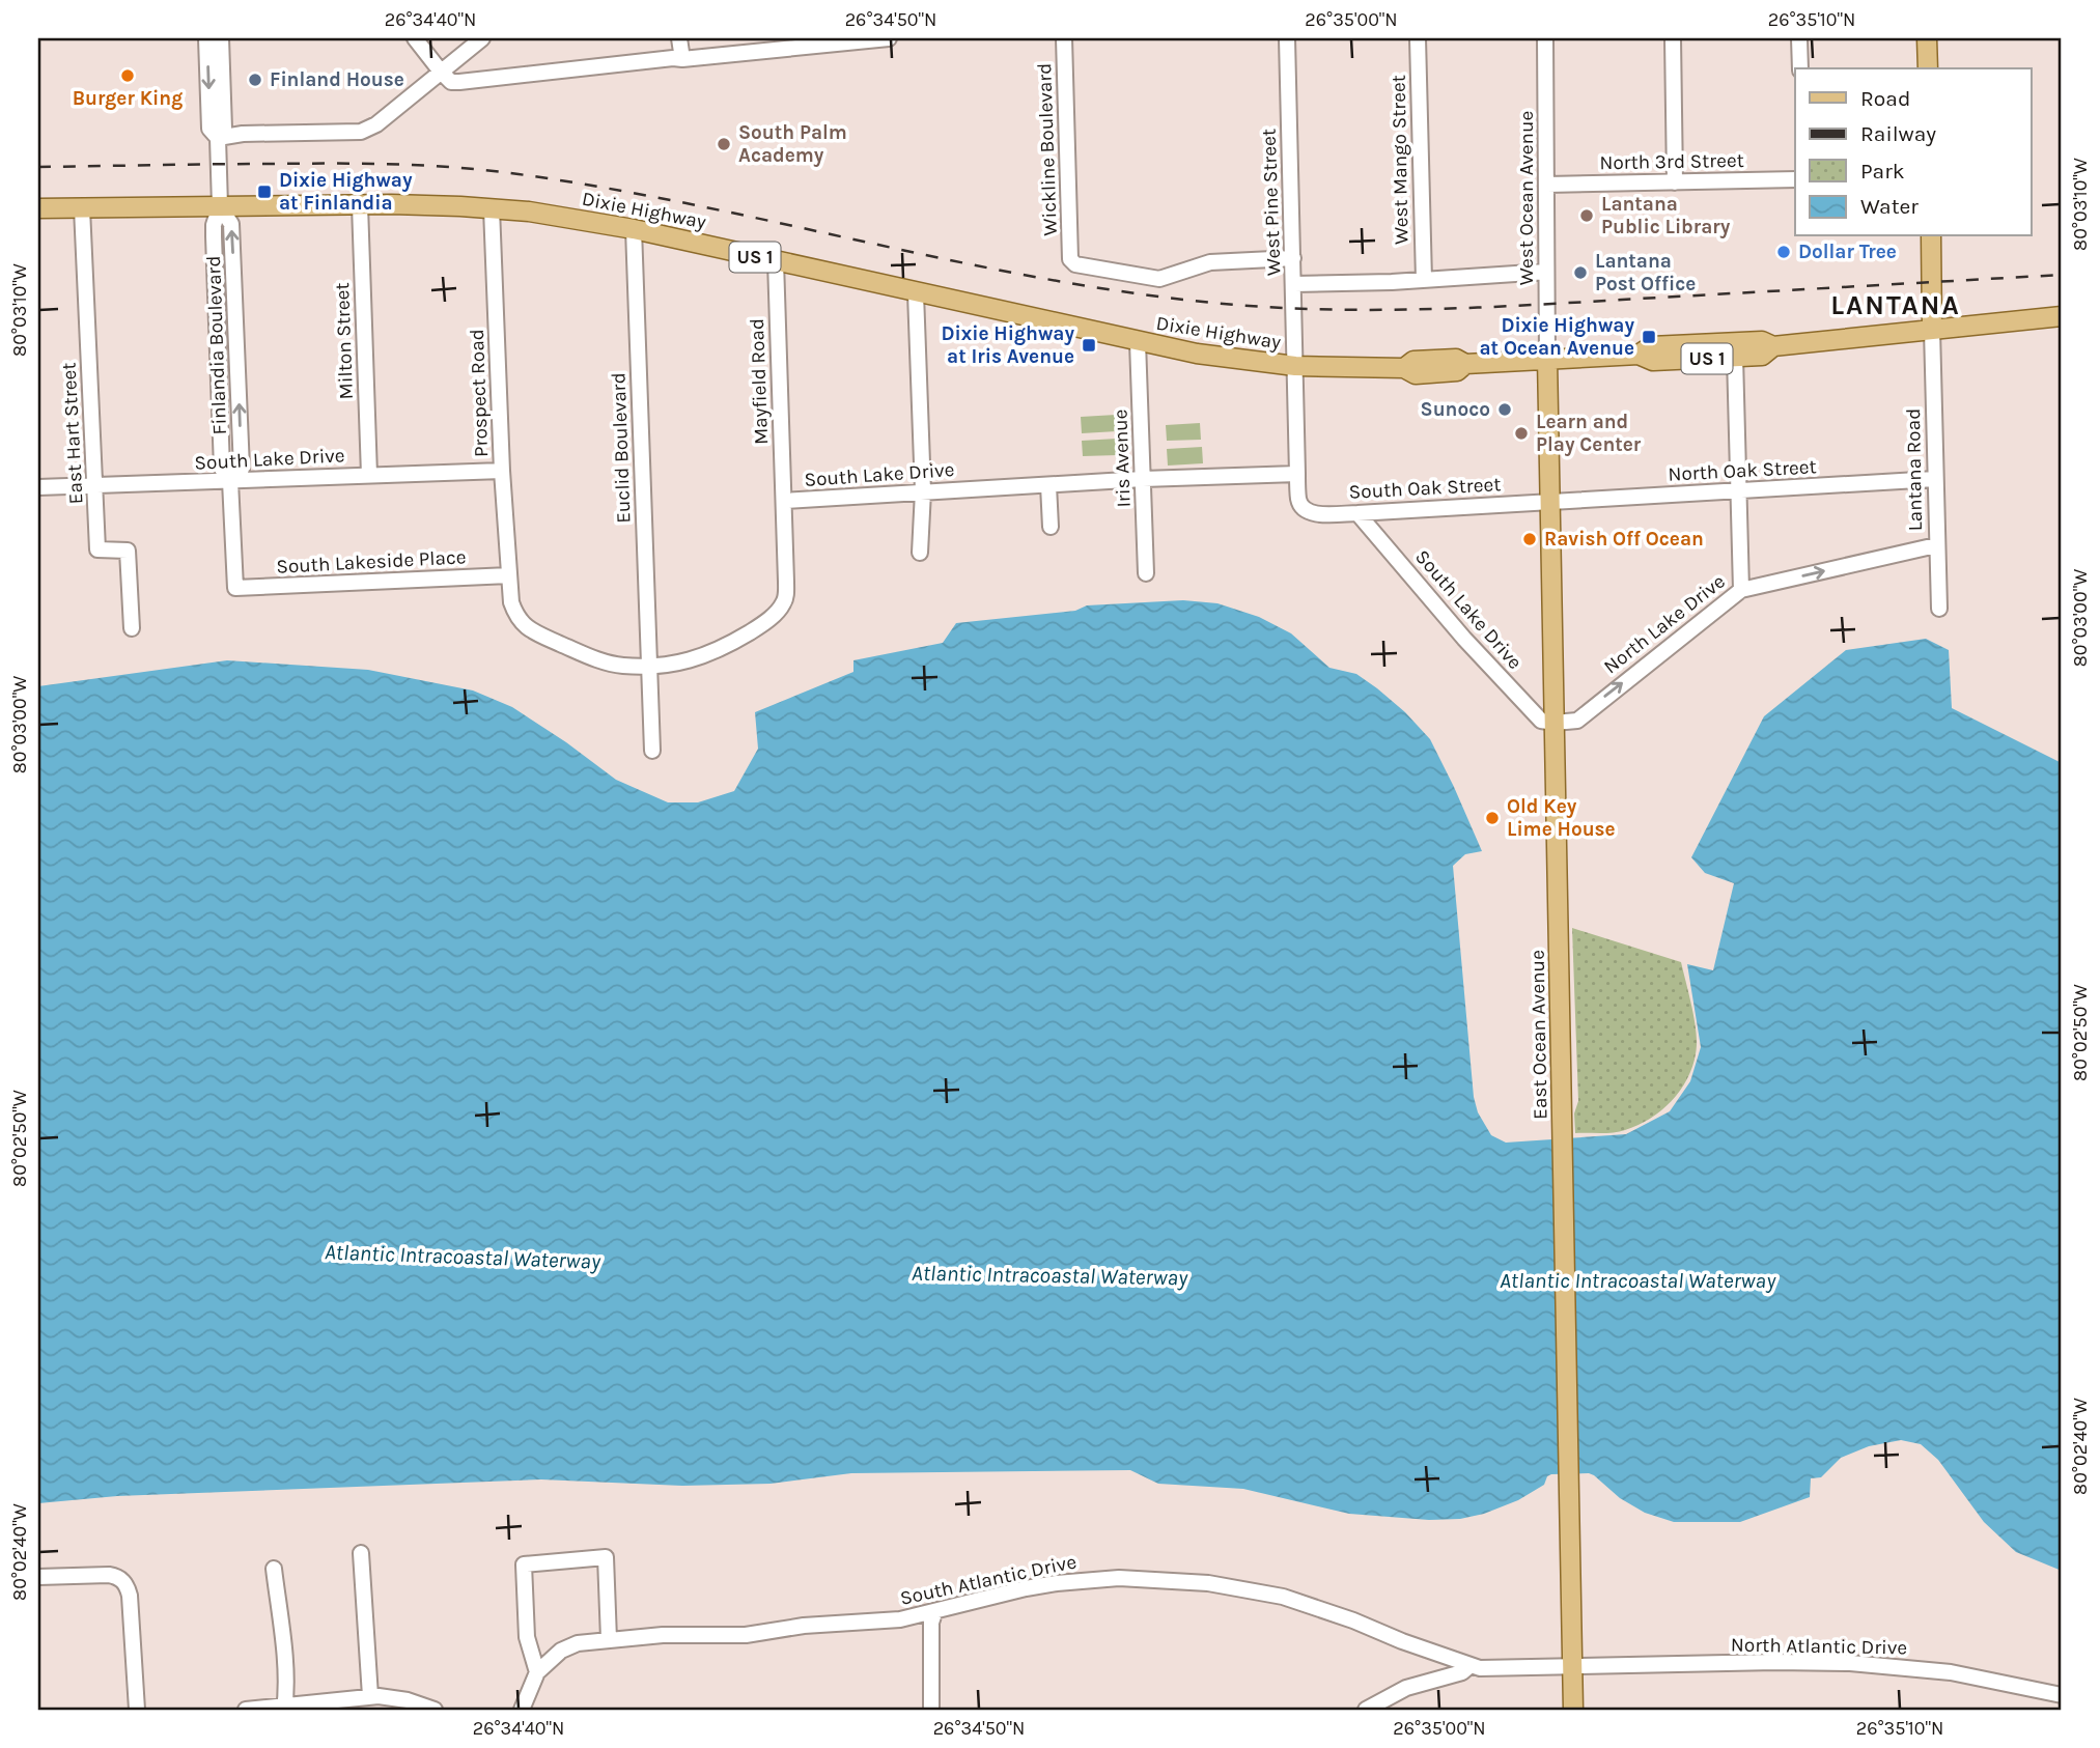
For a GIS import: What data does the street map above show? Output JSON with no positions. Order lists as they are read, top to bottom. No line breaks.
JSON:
{"streets":{"main road":["Dixie Highway","US 1","East Ocean Avenue"],"street":["Wickline Boulevard","West Mango Street","North 3rd Street","West Ocean Avenue","West Pine Street","Milton Street","Finlandia Boulevard","Mayfield Road","Prospect Road","East Hart Street","Euclid Boulevard","Iris Avenue","South Lake Drive","Lantana Road","North Oak Street","South Oak Street","South Lakeside Place","North Lake Drive","South Atlantic Drive","North Atlantic Drive"]},"crossings":[["Wickline Boulevard","West Pine Street"],["North 3rd Street","West Ocean Avenue"],["West Ocean Avenue","Dixie Highway"],["West Ocean Avenue","East Ocean Avenue"],["West Pine Street","Dixie Highway"],["West Pine Street","South Lake Drive"],["West Pine Street","South Oak Street"],["Dixie Highway","US 1"],["Dixie Highway","Milton Street"],["Dixie Highway","Finlandia Boulevard"],["Dixie Highway","Mayfield Road"],["Dixie Highway","Prospect Road"],["Dixie Highway","East Hart Street"],["Dixie Highway","Euclid Boulevard"],["Dixie Highway","Iris Avenue"],["Dixie Highway","Lantana Road"],["Dixie Highway","East Ocean Avenue"],["US 1","Lantana Road"],["Milton Street","South Lake Drive"],["Finlandia Boulevard","South Lake Drive"],["Finlandia Boulevard","South Lakeside Place"],["Mayfield Road","South Lake Drive"],["Prospect Road","South Lake Drive"],["Prospect Road","South Lakeside Place"],["East Hart Street","South Lake Drive"],["Euclid Boulevard","South Lake Drive"],["Iris Avenue","South Lake Drive"],["South Lake Drive","South Oak Street"],["South Lake Drive","South Lakeside Place"],["South Lake Drive","North Lake Drive"],["South Lake Drive","East Ocean Avenue"],["Lantana Road","North Oak Street"],["Lantana Road","North Lake Drive"],["North Oak Street","South Oak Street"],["North Oak Street","East Ocean Avenue"],["South Oak Street","East Ocean Avenue"],["North Lake Drive","East Ocean Avenue"],["East Ocean Avenue","South Atlantic Drive"],["East Ocean Avenue","North Atlantic Drive"],["South Atlantic Drive","North Atlantic Drive"]],"one_way":["North Lake Drive"],"districts":["LANTANA"],"water":["Atlantic Intracoastal Waterway"],"places":{"other":["Burger King","Finland House","South Palm Academy","Lantana Public Library","Dollar Tree","Lantana Post Office","Sunoco","Learn and Play Center","Ravish Off Ocean","Old Key Lime House"],"transit":["Dixie Highway at Finlandia","Dixie Highway at Ocean Avenue","Dixie Highway at Iris Avenue"]},"legend":["Road","Railway","Park","Water"],"coordinates":["26°34'40\"N","26°34'50\"N","26°35'00\"N","26°35'10\"N","80°03'10\"W","80°03'00\"W","80°02'50\"W","80°02'40\"W"]}
